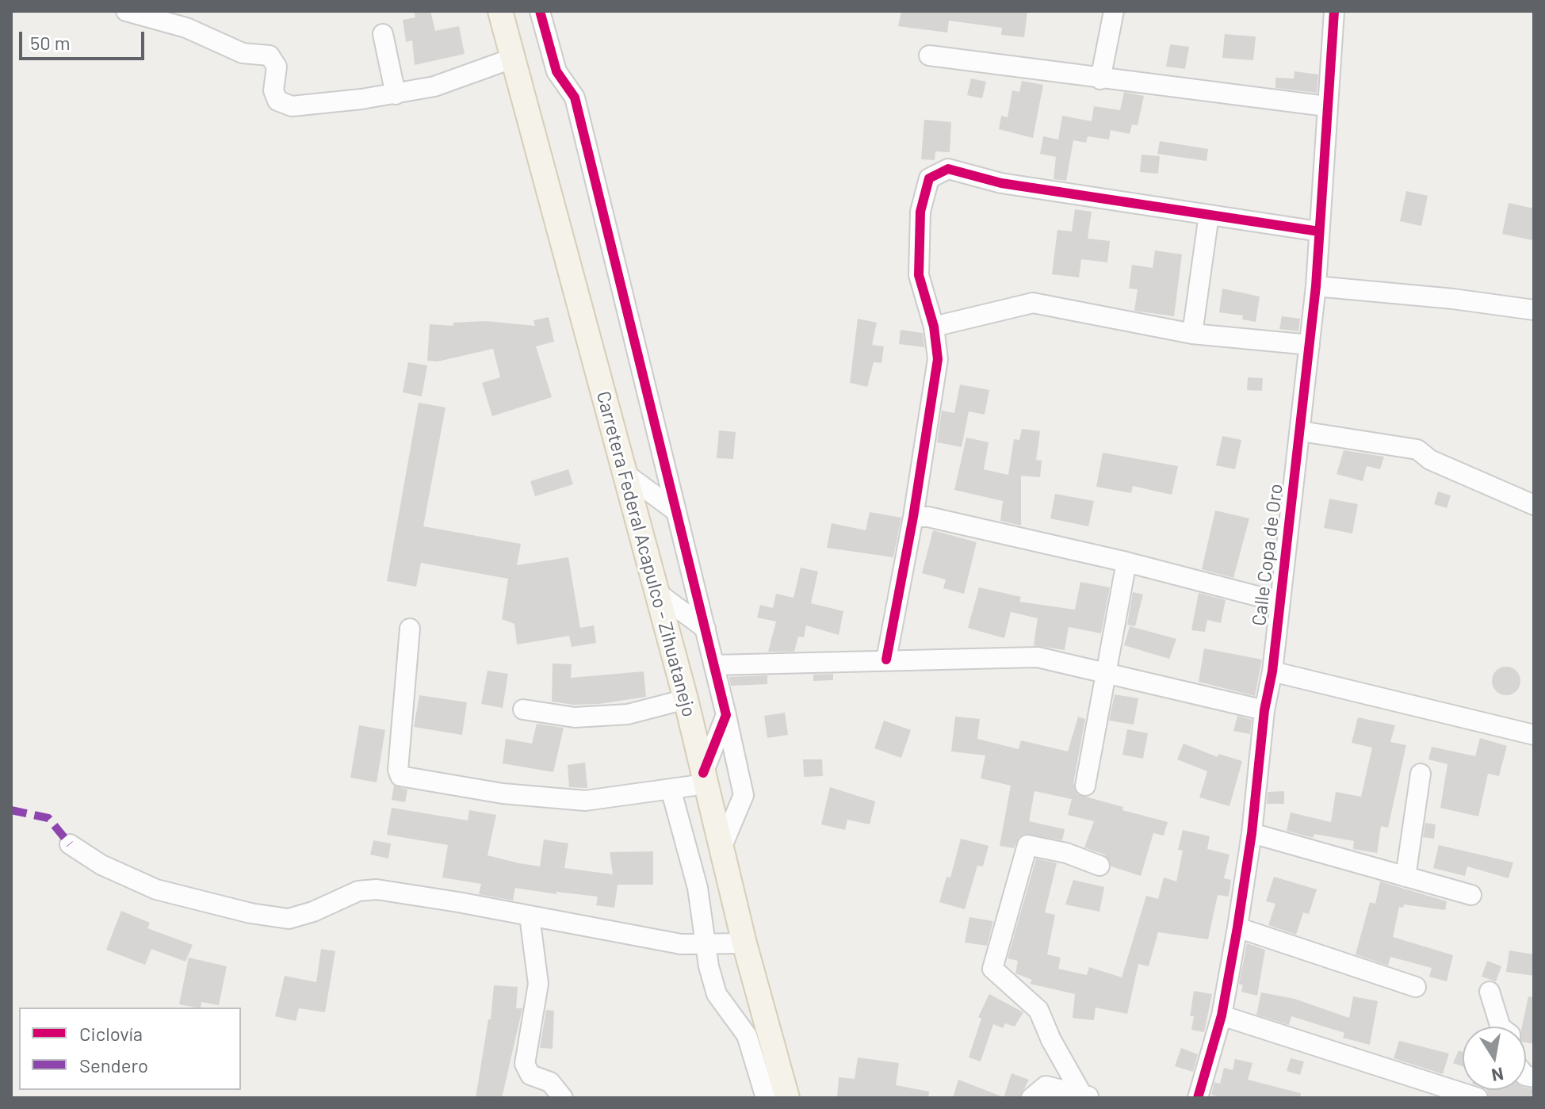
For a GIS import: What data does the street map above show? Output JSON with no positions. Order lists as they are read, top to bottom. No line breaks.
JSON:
{"streets":{"main road":["Carretera Federal Acapulco - Zihuatanejo"],"street":["Calle Copa de Oro"]},"legend":["Ciclovía","Sendero"],"scale_bar":"50 m","north":"bottom"}
